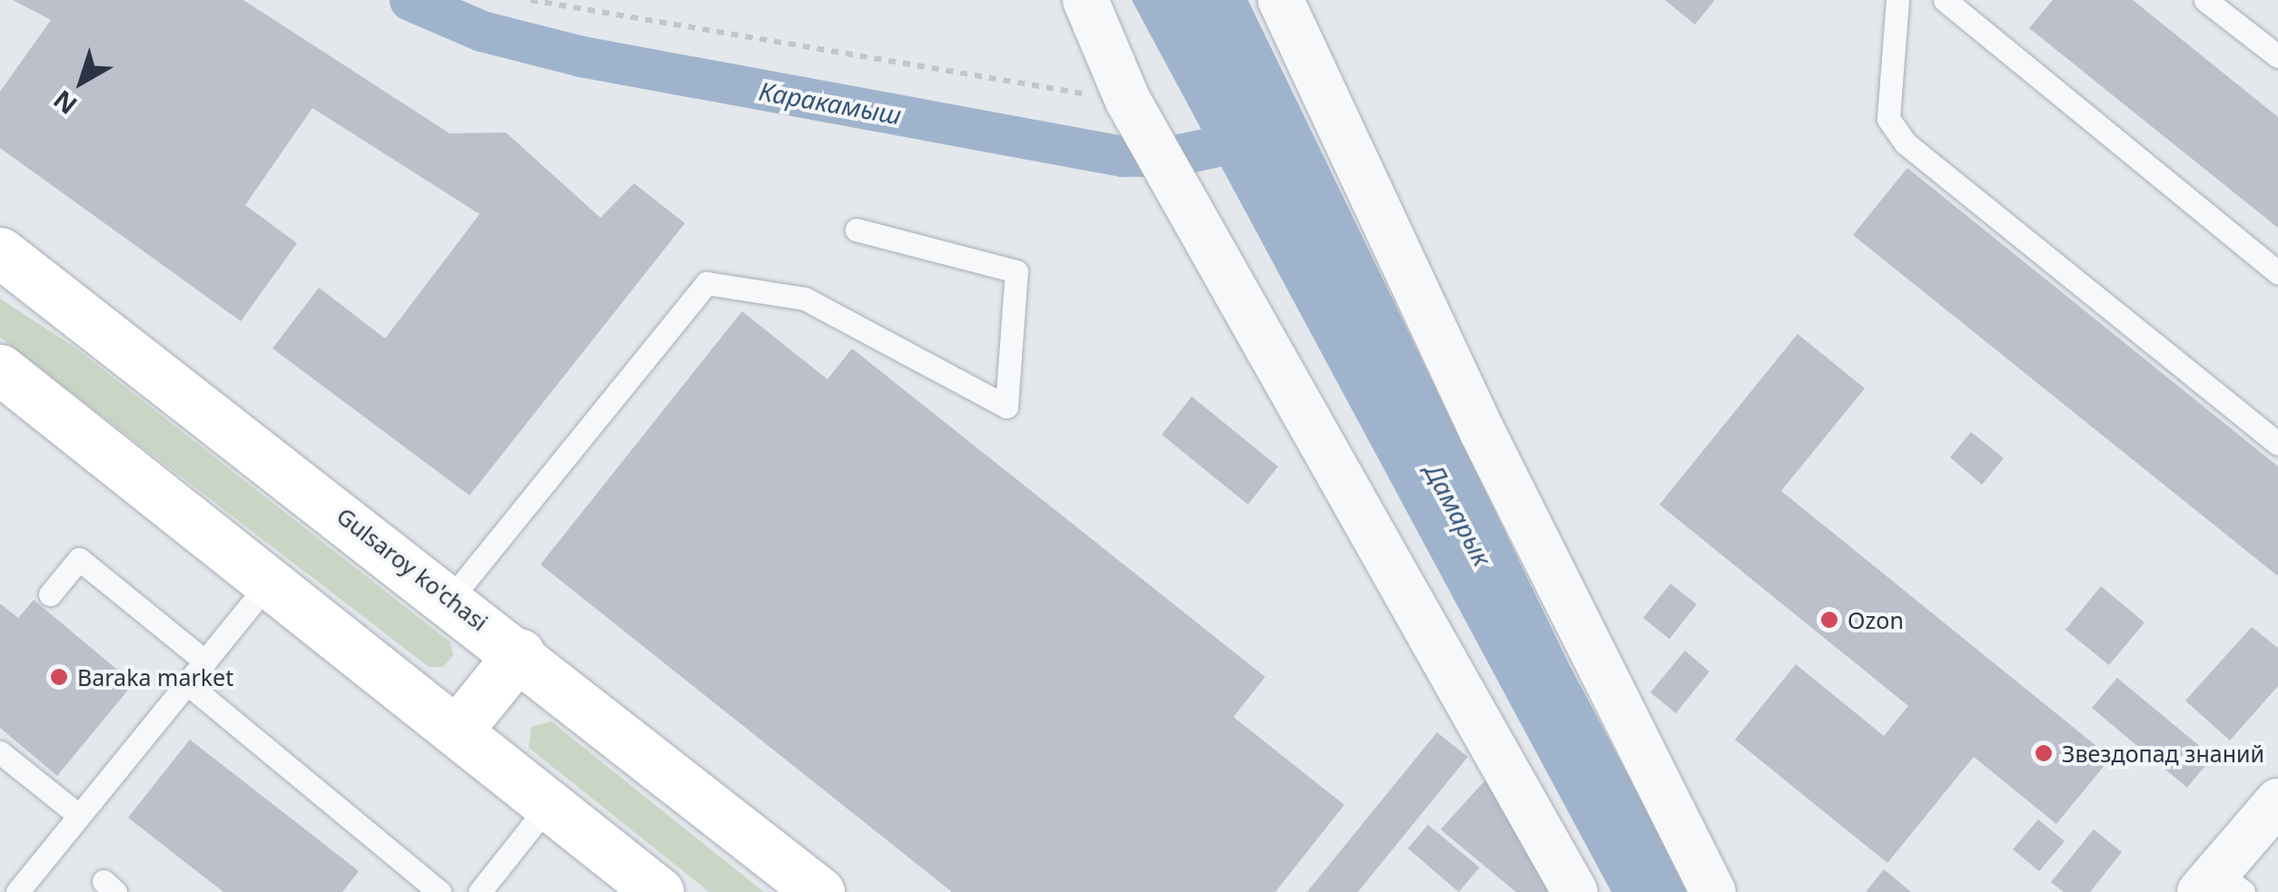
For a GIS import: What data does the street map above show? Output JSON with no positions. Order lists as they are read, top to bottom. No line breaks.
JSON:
{"streets":{"main road":["Gulsaroy ko'chasi"]},"water":["Каракамыш","Дамарык"],"places":["Ozon","Baraka market","Звездопад знаний"],"north":"bottom left"}
